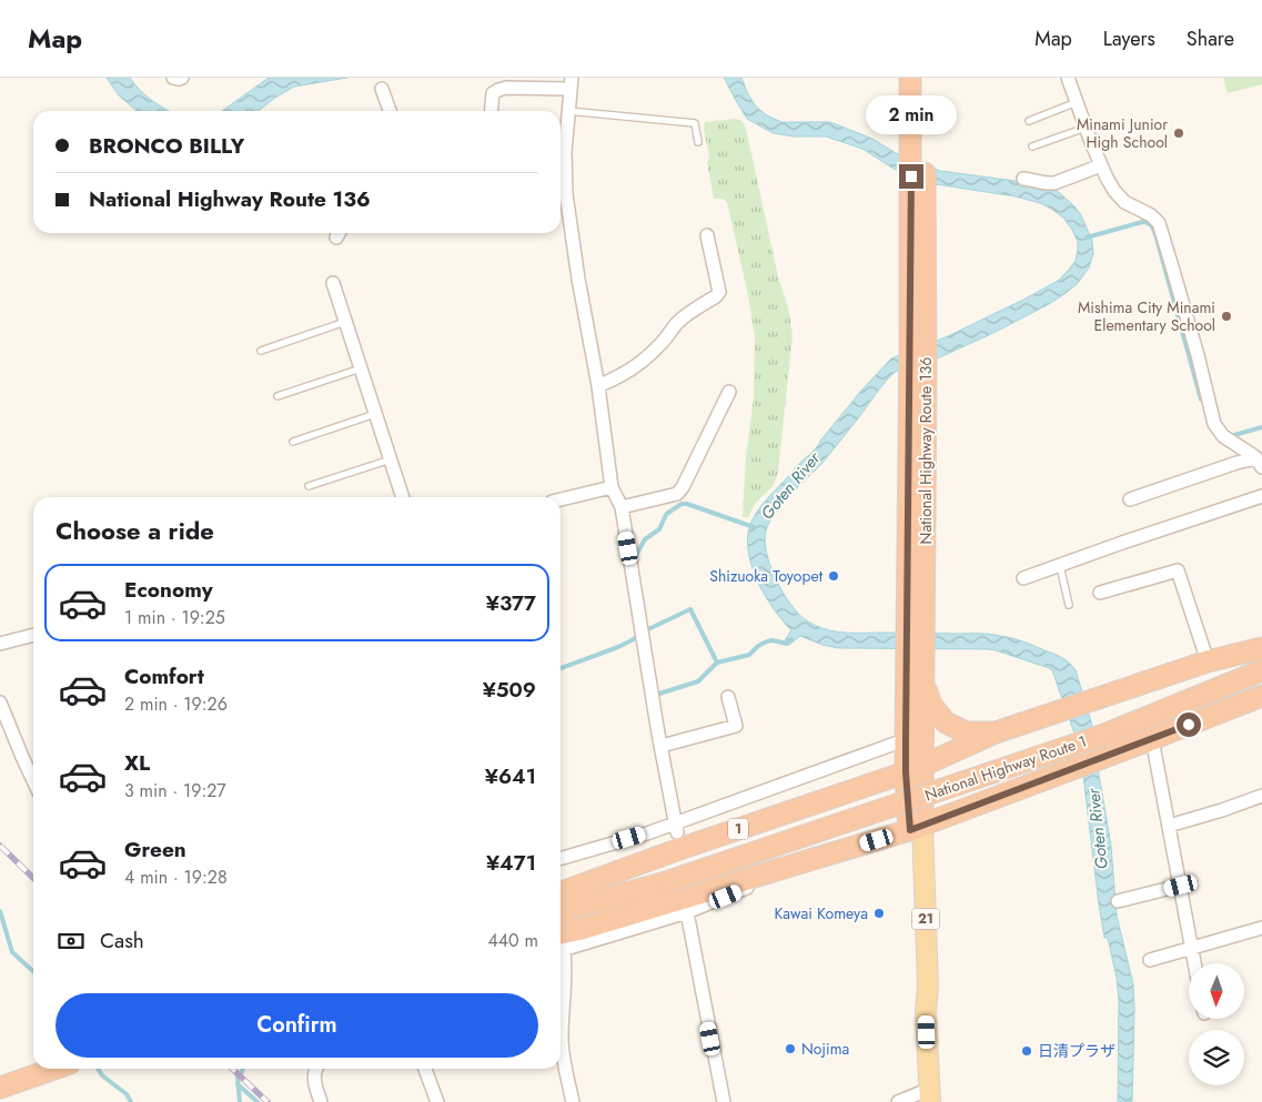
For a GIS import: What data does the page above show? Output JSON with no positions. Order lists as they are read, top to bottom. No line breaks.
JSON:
{"streets":{"highway":["National Highway Route 136","National Highway Route 1","1"],"main road":["21"]},"crossings":[["National Highway Route 136","1"],["National Highway Route 136","21"]],"water":["Goten River"],"places":["Minami Junior High School","Mishima City Minami Elementary School","Shizuoka Toyopet","Kawai Komeya","Nojima","日清プラザ"],"north":"bottom","page":{"header":"Map","nav":["Map","Layers","Share"],"bubble":"2 min","banner":["BRONCO BILLY","National Highway Route 136"],"heading":"Choose a ride","list":[{"name":"Economy","note":"1 min · 19:25","value":"¥377"},{"name":"Comfort","note":"2 min · 19:26","value":"¥509"},{"name":"XL","note":"3 min · 19:27","value":"¥641"},{"name":"Green","note":"4 min · 19:28","value":"¥471"}],"pay":["Cash","440 m"],"buttons":"Confirm"}}
